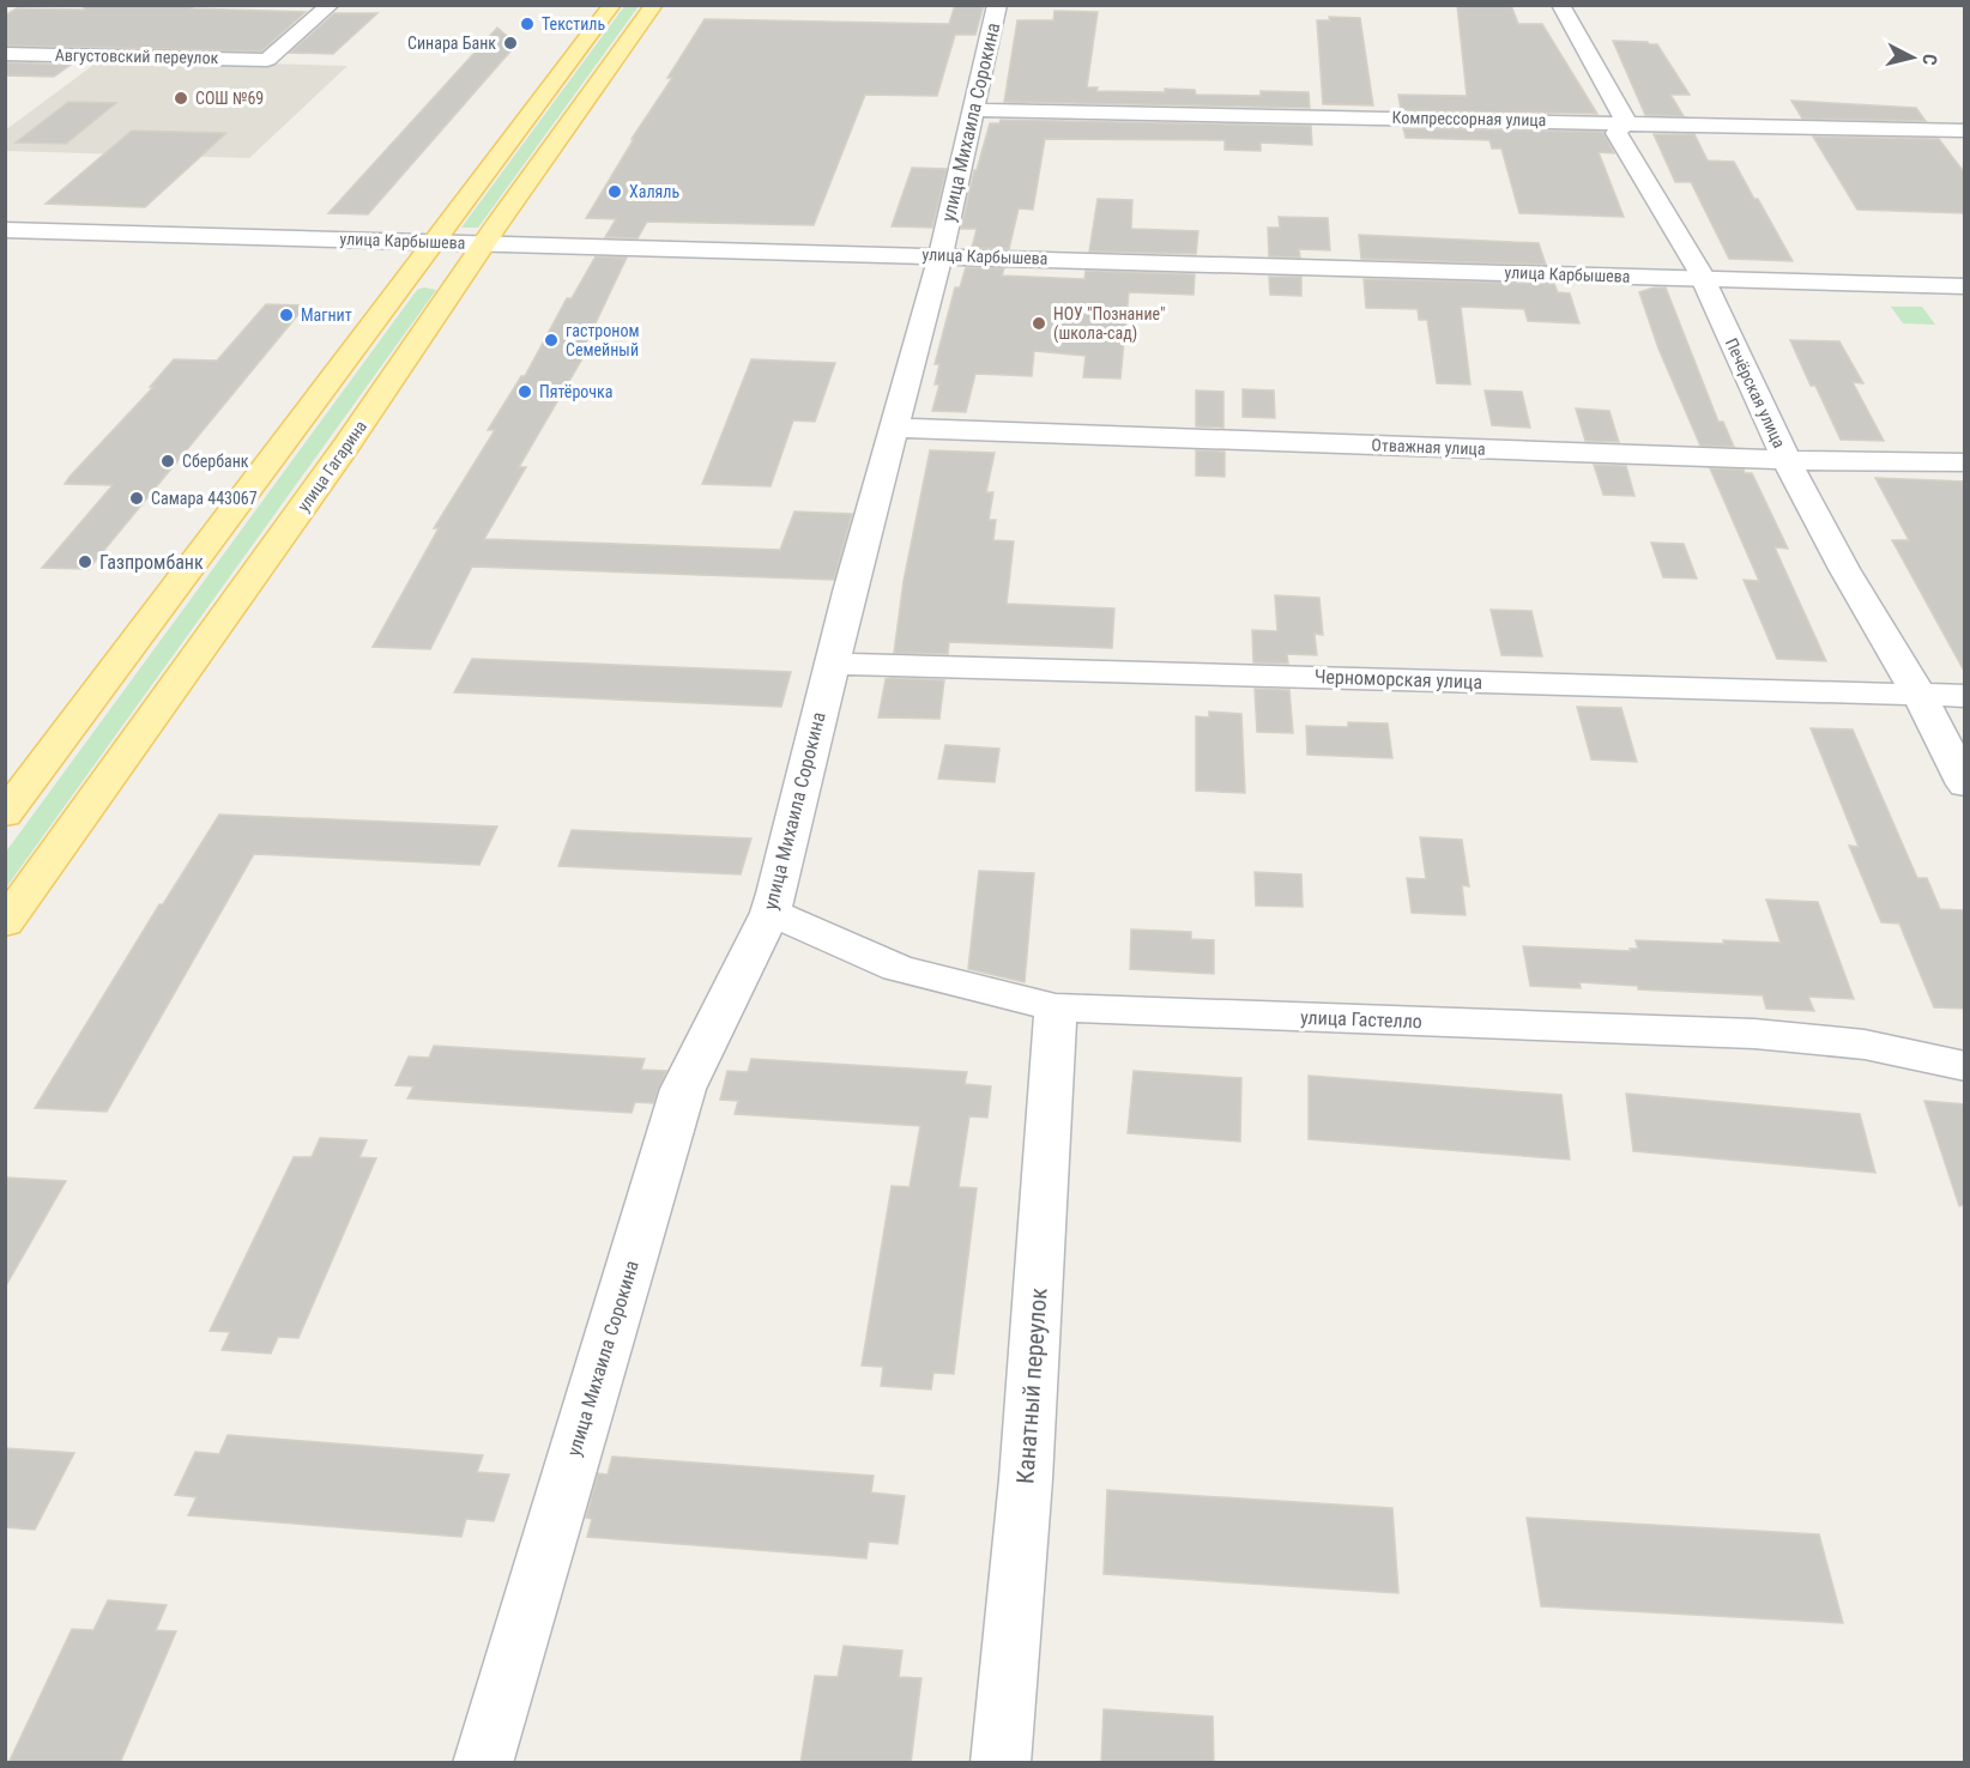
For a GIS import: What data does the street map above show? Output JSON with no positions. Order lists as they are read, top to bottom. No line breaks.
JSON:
{"streets":{"main road":["улица Гагарина"],"street":["Августовский переулок","Компрессорная улица","улица Михаила Сорокина","улица Карбышева","Печёрская улица","Отважная улица","Черноморская улица","улица Гастелло","Канатный переулок"]},"crossings":[["Компрессорная улица","улица Михаила Сорокина"],["Компрессорная улица","Печёрская улица"],["улица Михаила Сорокина","улица Карбышева"],["улица Михаила Сорокина","Отважная улица"],["улица Михаила Сорокина","Черноморская улица"],["улица Михаила Сорокина","улица Гастелло"],["улица Карбышева","Печёрская улица"],["улица Карбышева","улица Гагарина"],["Печёрская улица","Отважная улица"],["Печёрская улица","Черноморская улица"],["улица Гастелло","Канатный переулок"]],"places":["Текстиль","Синара Банк","СОШ №69","Халяль","Магнит","НОУ \"Познание\" (школа-сад)","гастроном Семейный","Пятёрочка","Сбербанк","Самара 443067","Газпромбанк"],"north":"right"}
